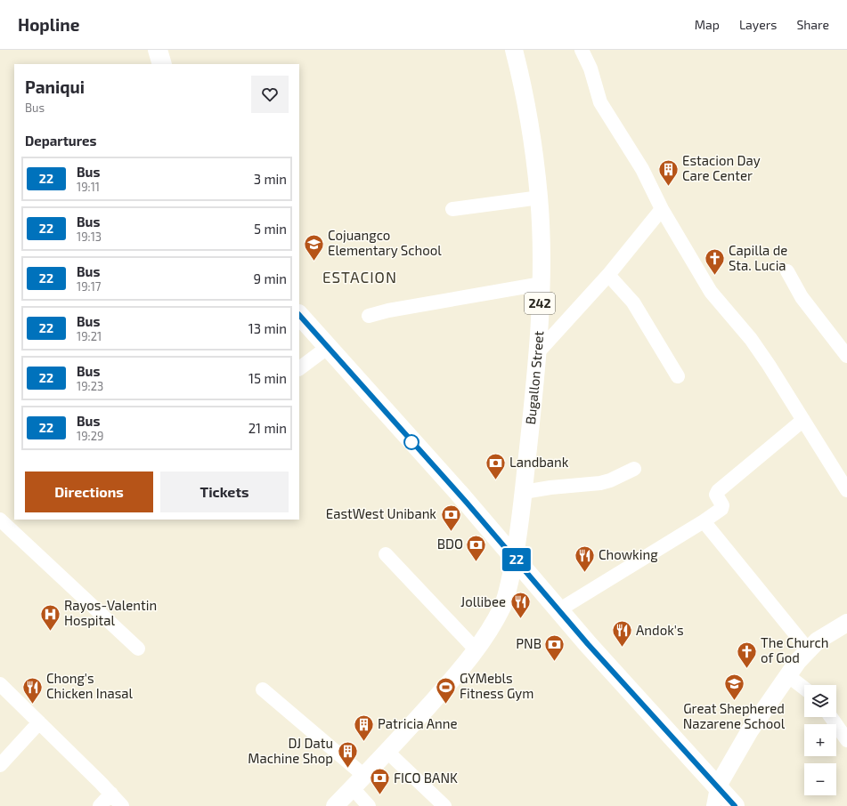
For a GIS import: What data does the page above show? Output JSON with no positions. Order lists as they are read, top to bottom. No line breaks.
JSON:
{"streets":{"main road":["242","Bugallon Street"]},"crossings":[["242","Bugallon Street"]],"districts":["ESTACION"],"places":{"building":["Estacion Day Care Center","Patricia Anne","DJ Datu Machine Shop"],"school or university":["Cojuangco Elementary School","Great Shephered Nazarene School"],"church":["Capilla de Sta. Lucia","The Church of God"],"bank":["Landbank","EastWest Unibank","BDO","PNB","FICO BANK"],"restaurant":["Chowking","Jollibee","Andok's","Chong's Chicken Inasal"],"hospital":["Rayos-Valentin Hospital"],"sports":["GYMebls Fitness Gym"]},"lines":["bus line 22"],"page":{"header":"Hopline","nav":["Map","Layers","Share"],"on_map":"22","heading":[["Paniqui","Bus"],"Departures"],"list":[{"mark":"22","name":"Bus","note":"19:11","value":"3 min"},{"mark":"22","name":"Bus","note":"19:13","value":"5 min"},{"mark":"22","name":"Bus","note":"19:17","value":"9 min"},{"mark":"22","name":"Bus","note":"19:21","value":"13 min"},{"mark":"22","name":"Bus","note":"19:23","value":"15 min"},{"mark":"22","name":"Bus","note":"19:29","value":"21 min"}],"buttons":["Directions","Tickets"],"map_buttons":["+","−"]}}
